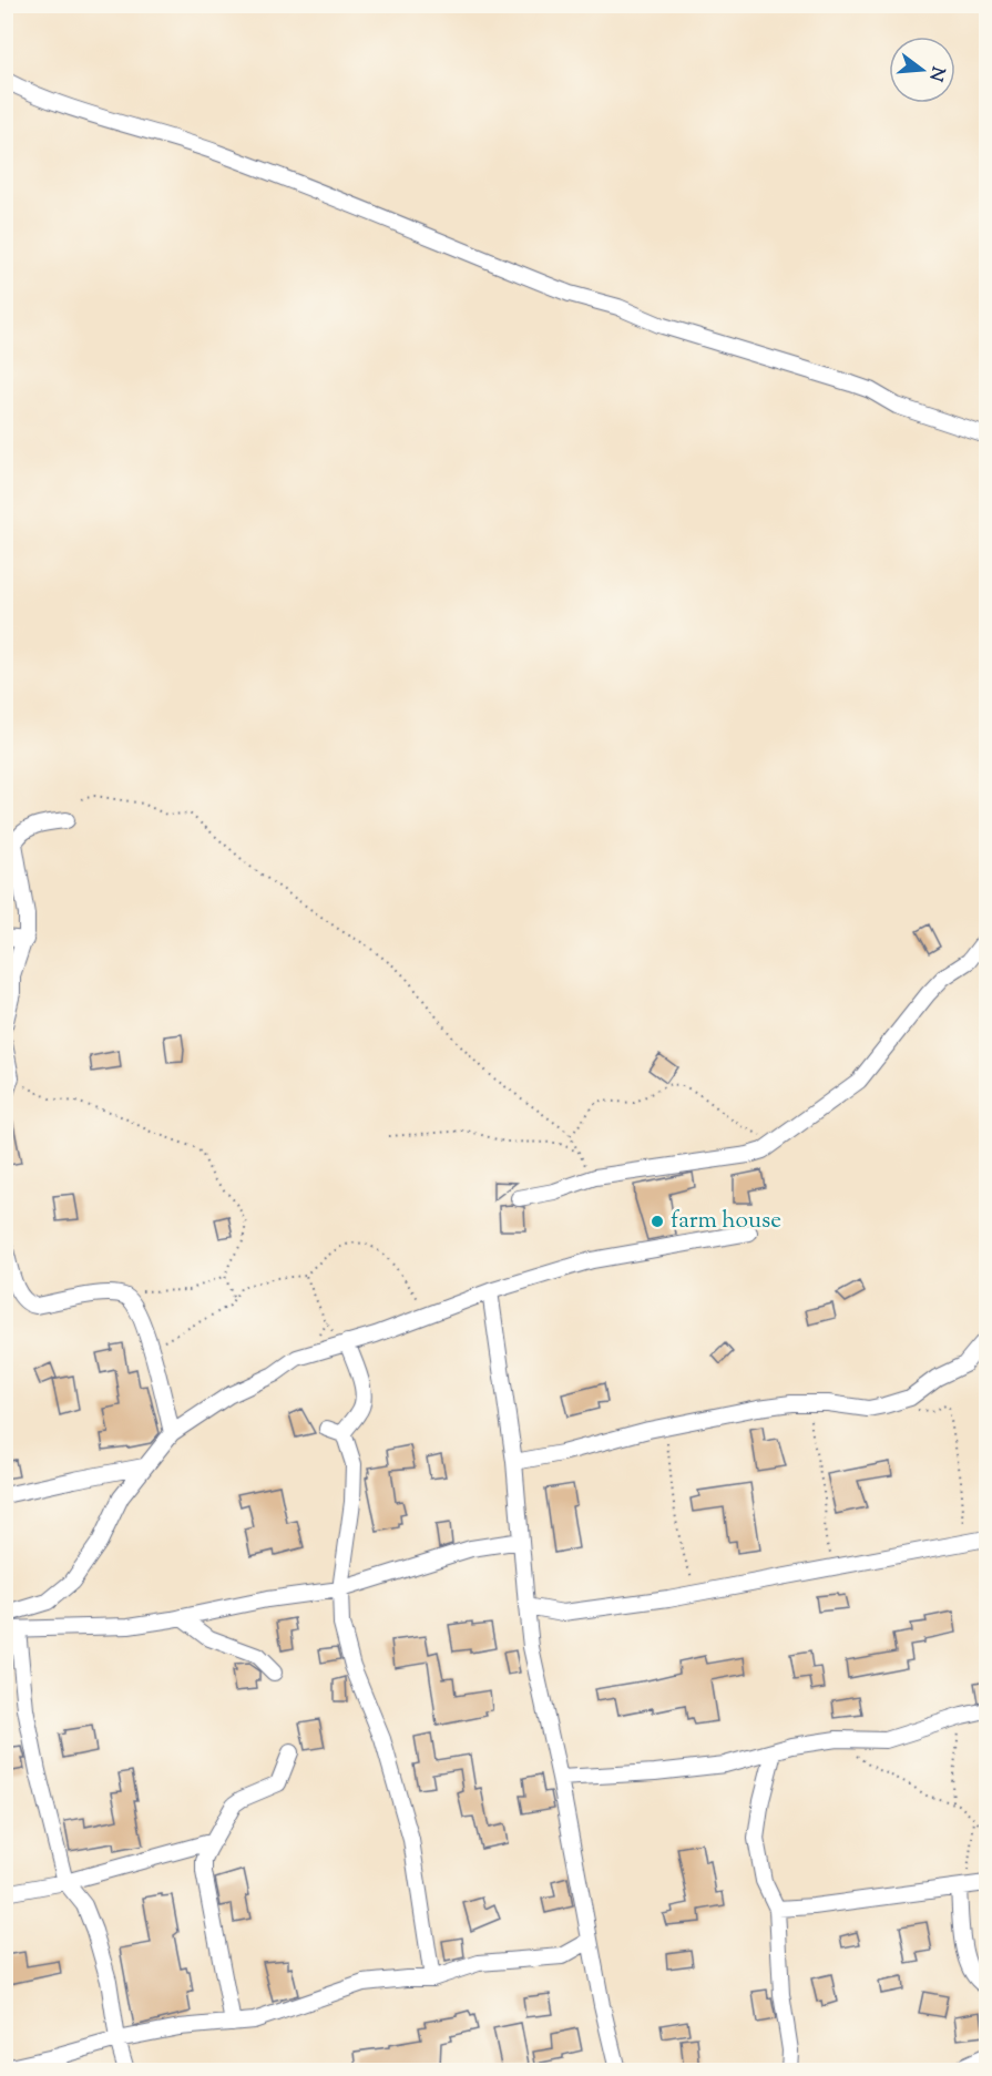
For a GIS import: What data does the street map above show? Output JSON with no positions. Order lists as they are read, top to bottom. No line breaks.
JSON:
{"places":["farm house"],"north":"right"}
